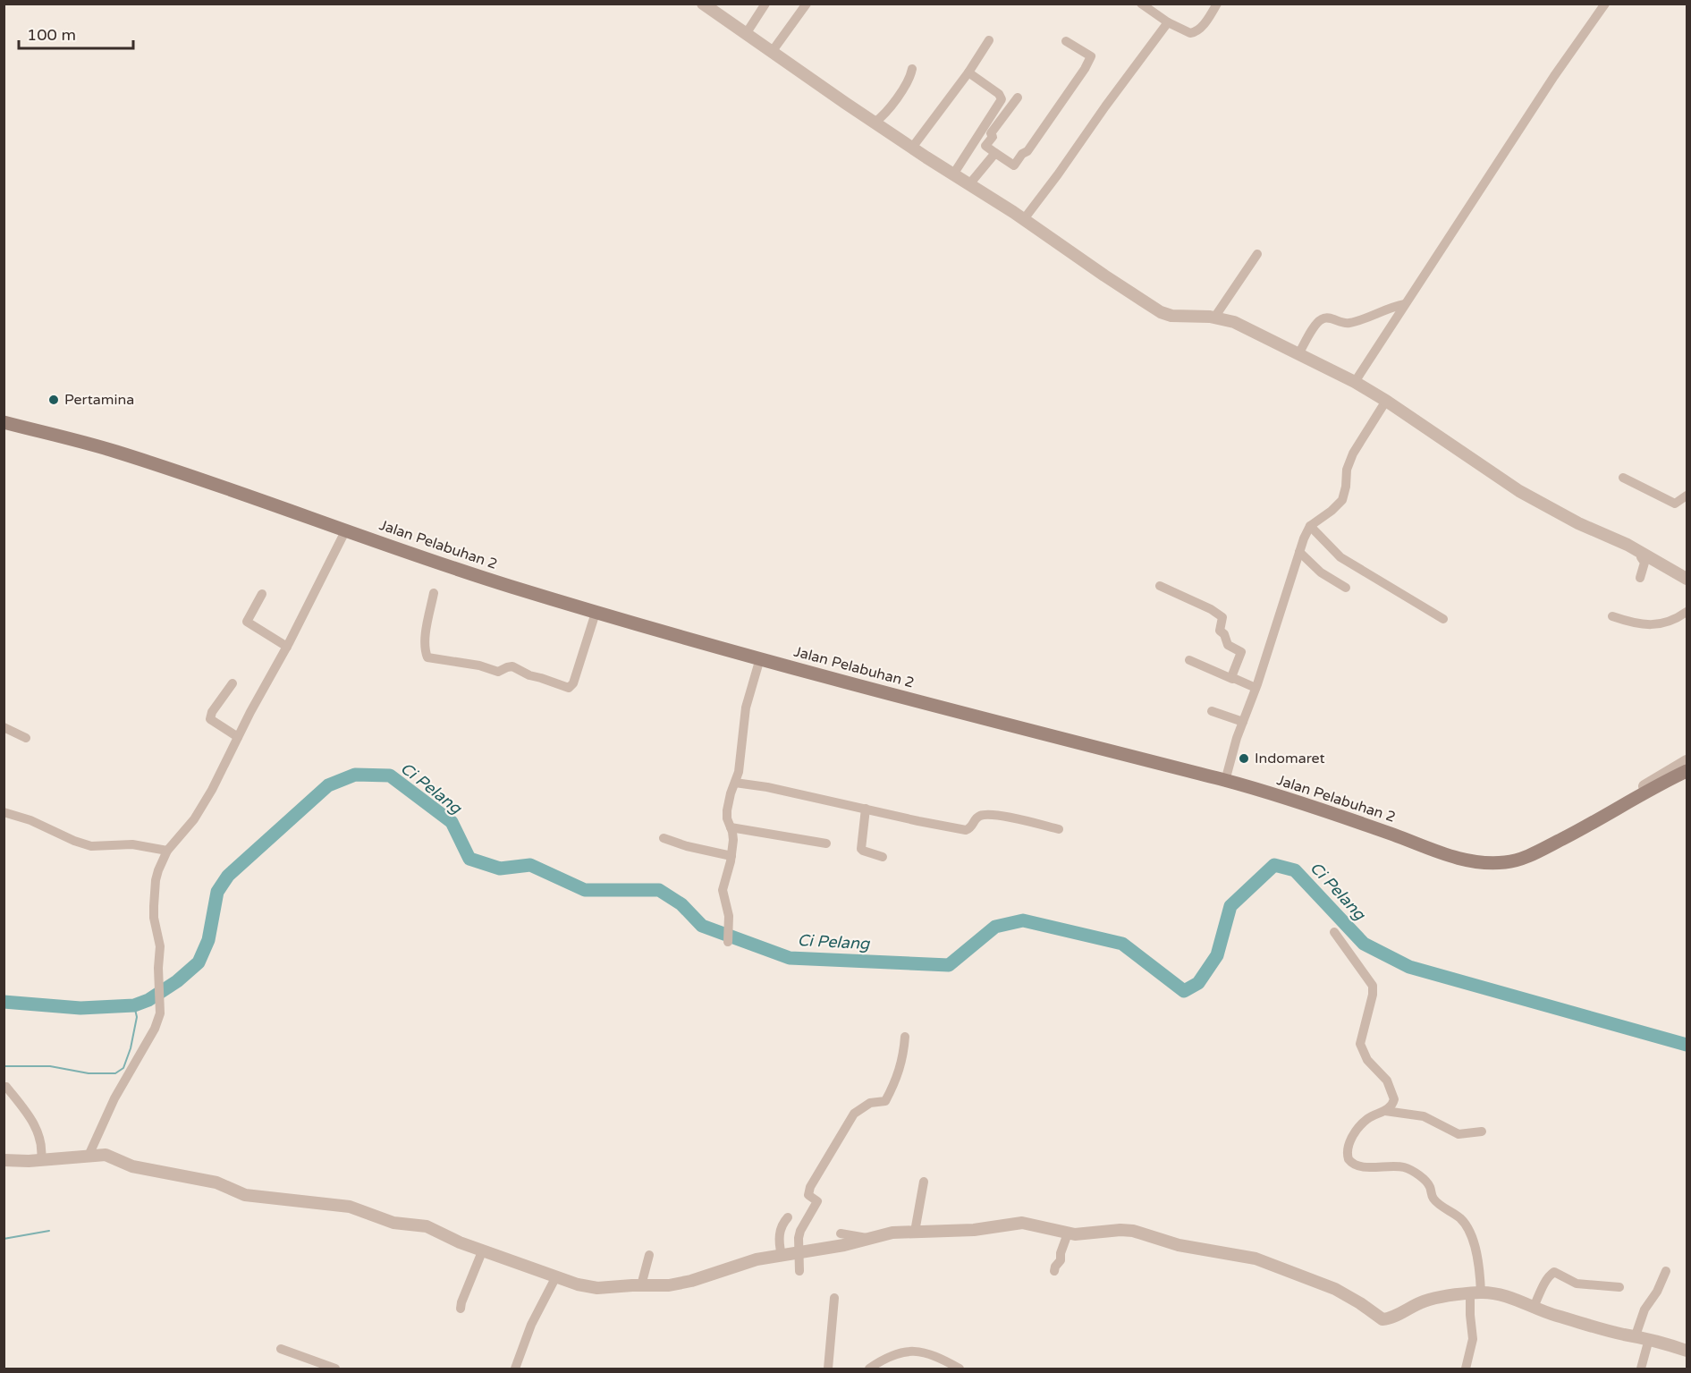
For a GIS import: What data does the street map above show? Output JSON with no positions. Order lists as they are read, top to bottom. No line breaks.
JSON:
{"streets":{"main road":["Jalan Pelabuhan 2"]},"water":["Ci Pelang"],"places":["Pertamina","Indomaret"],"scale_bar":"100 m"}
